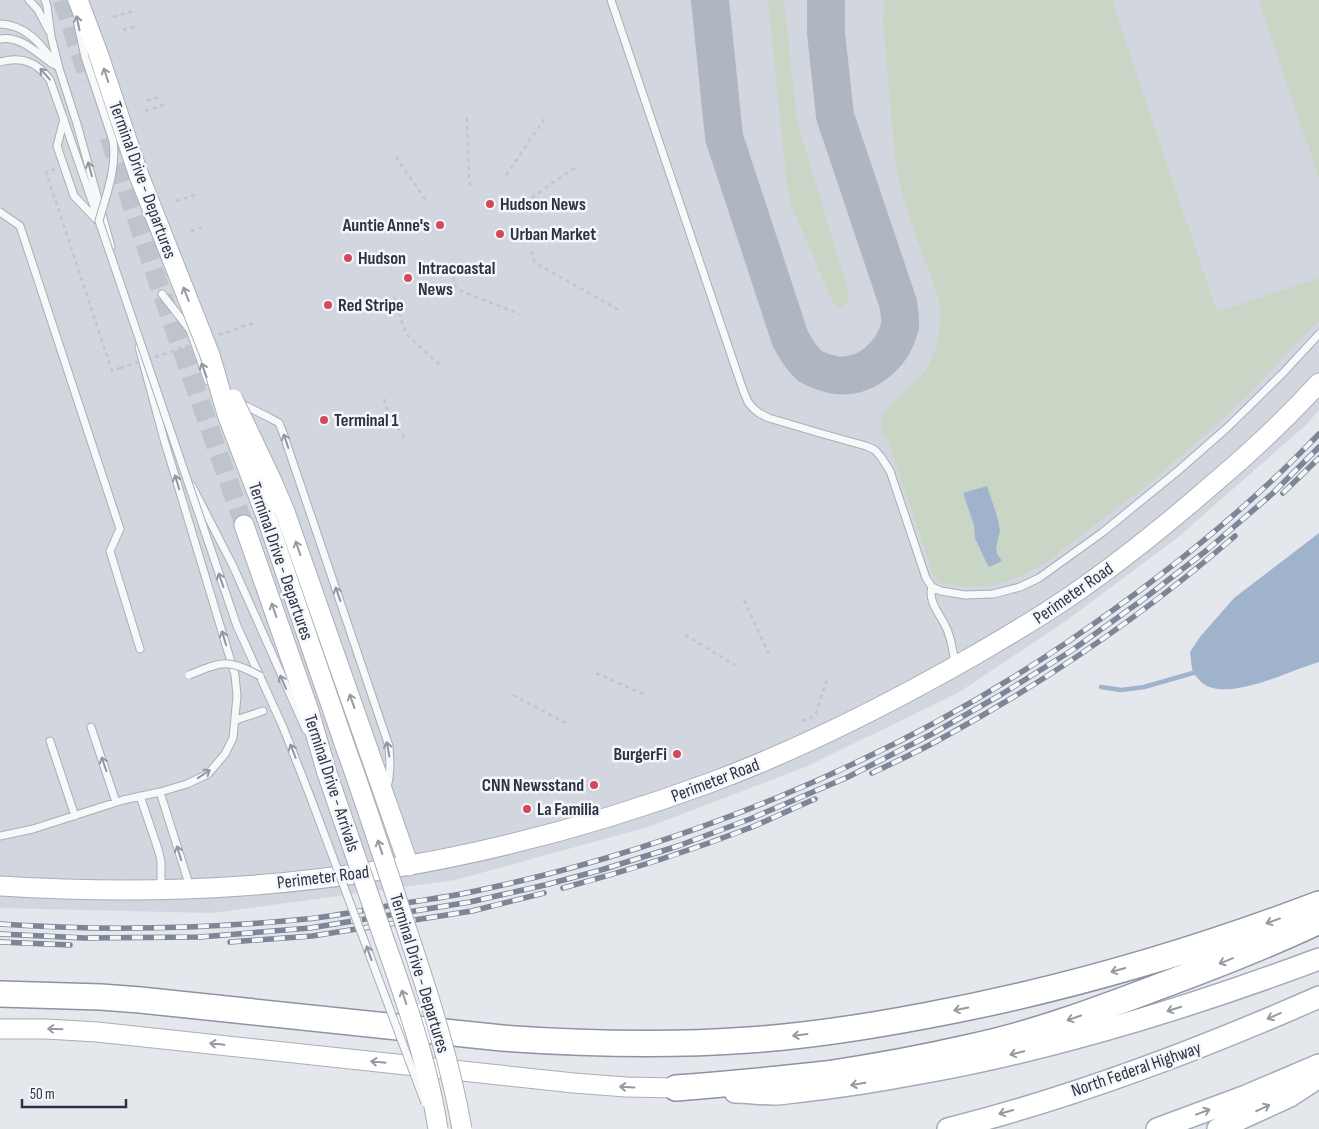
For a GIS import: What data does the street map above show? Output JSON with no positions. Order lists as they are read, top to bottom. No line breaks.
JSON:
{"streets":{"main road":["North Federal Highway"],"street":["Terminal Drive - Departures","Perimeter Road","Terminal Drive - Arrivals"]},"places":["Hudson News","Auntie Anne's","Urban Market","Hudson","Intracoastal News","Red Stripe","Terminal 1","BurgerFi","CNN Newsstand","La Familia"],"scale_bar":"50 m"}
